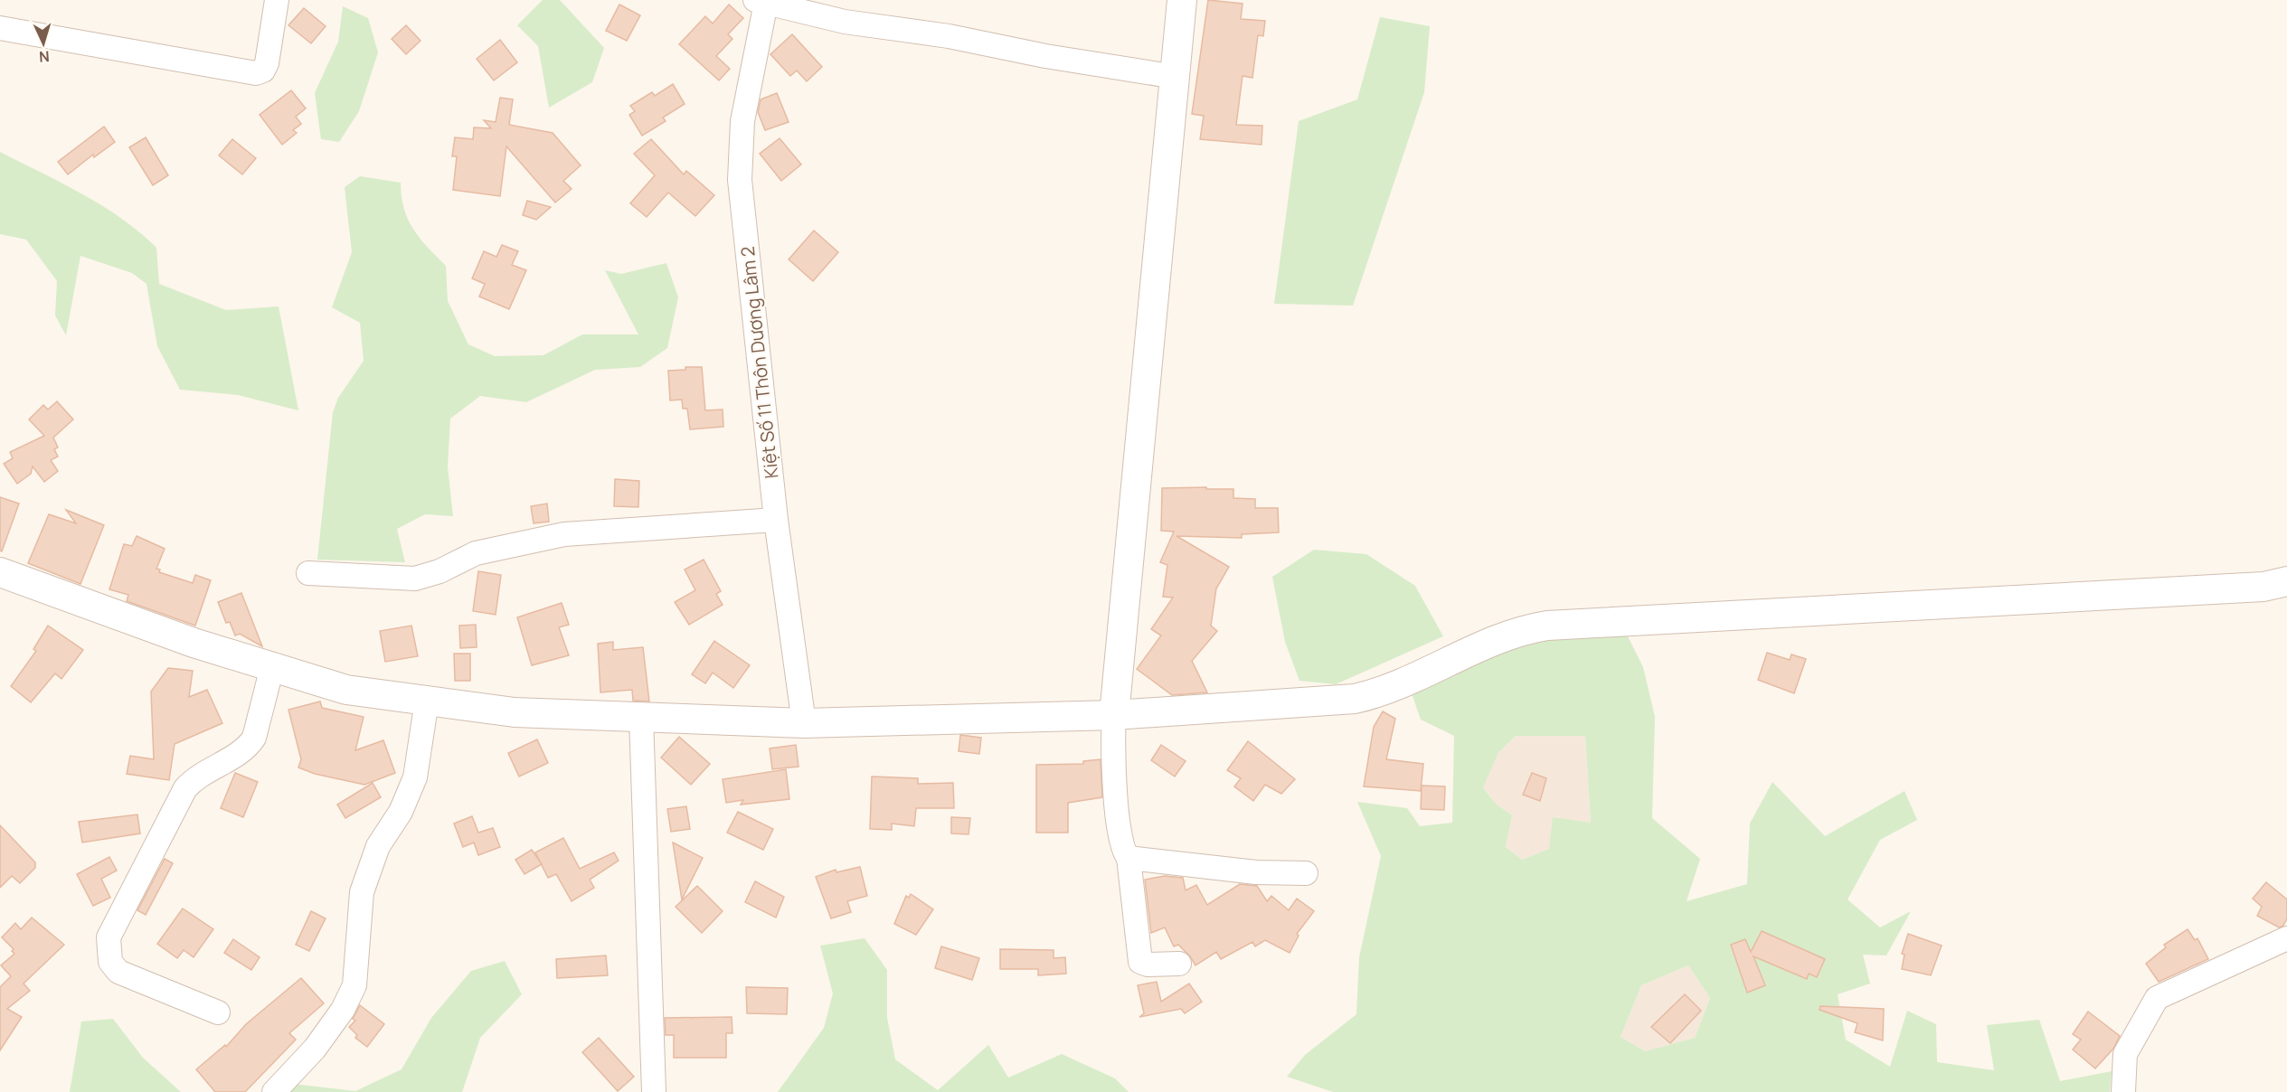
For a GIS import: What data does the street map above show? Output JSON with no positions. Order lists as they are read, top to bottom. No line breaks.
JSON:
{"streets":{"street":["Kiệt Số 11 Thôn Dương Lâm 2"]},"north":"bottom"}
